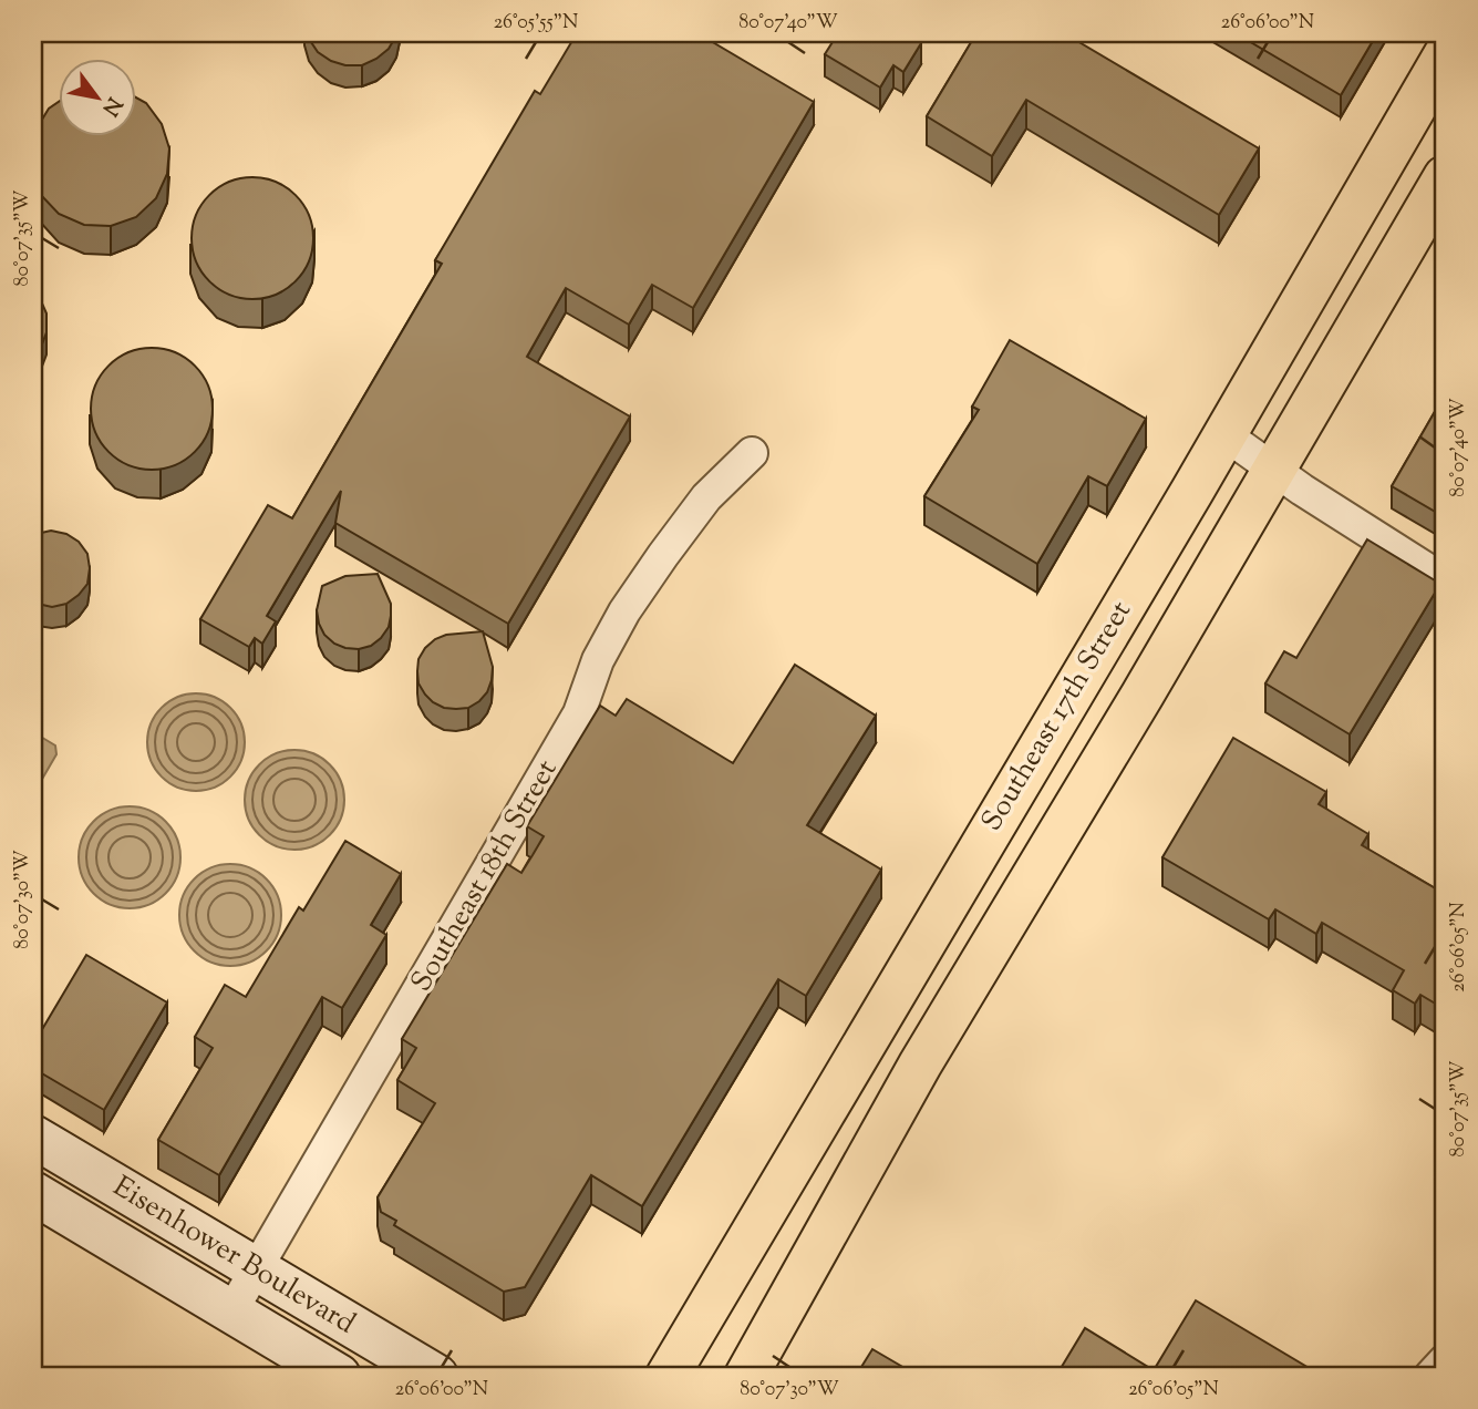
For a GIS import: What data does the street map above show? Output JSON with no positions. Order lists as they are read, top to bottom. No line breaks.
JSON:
{"streets":{"main road":["Southeast 17th Street"],"street":["Southeast 18th Street","Eisenhower Boulevard"]},"crossings":[["Southeast 18th Street","Eisenhower Boulevard"]],"north":"bottom right","coordinates":["26°05'55\"N","80°07'40\"W","26°06'00\"N","80°07'35\"W","80°07'30\"W","26°06'05\"N"]}
